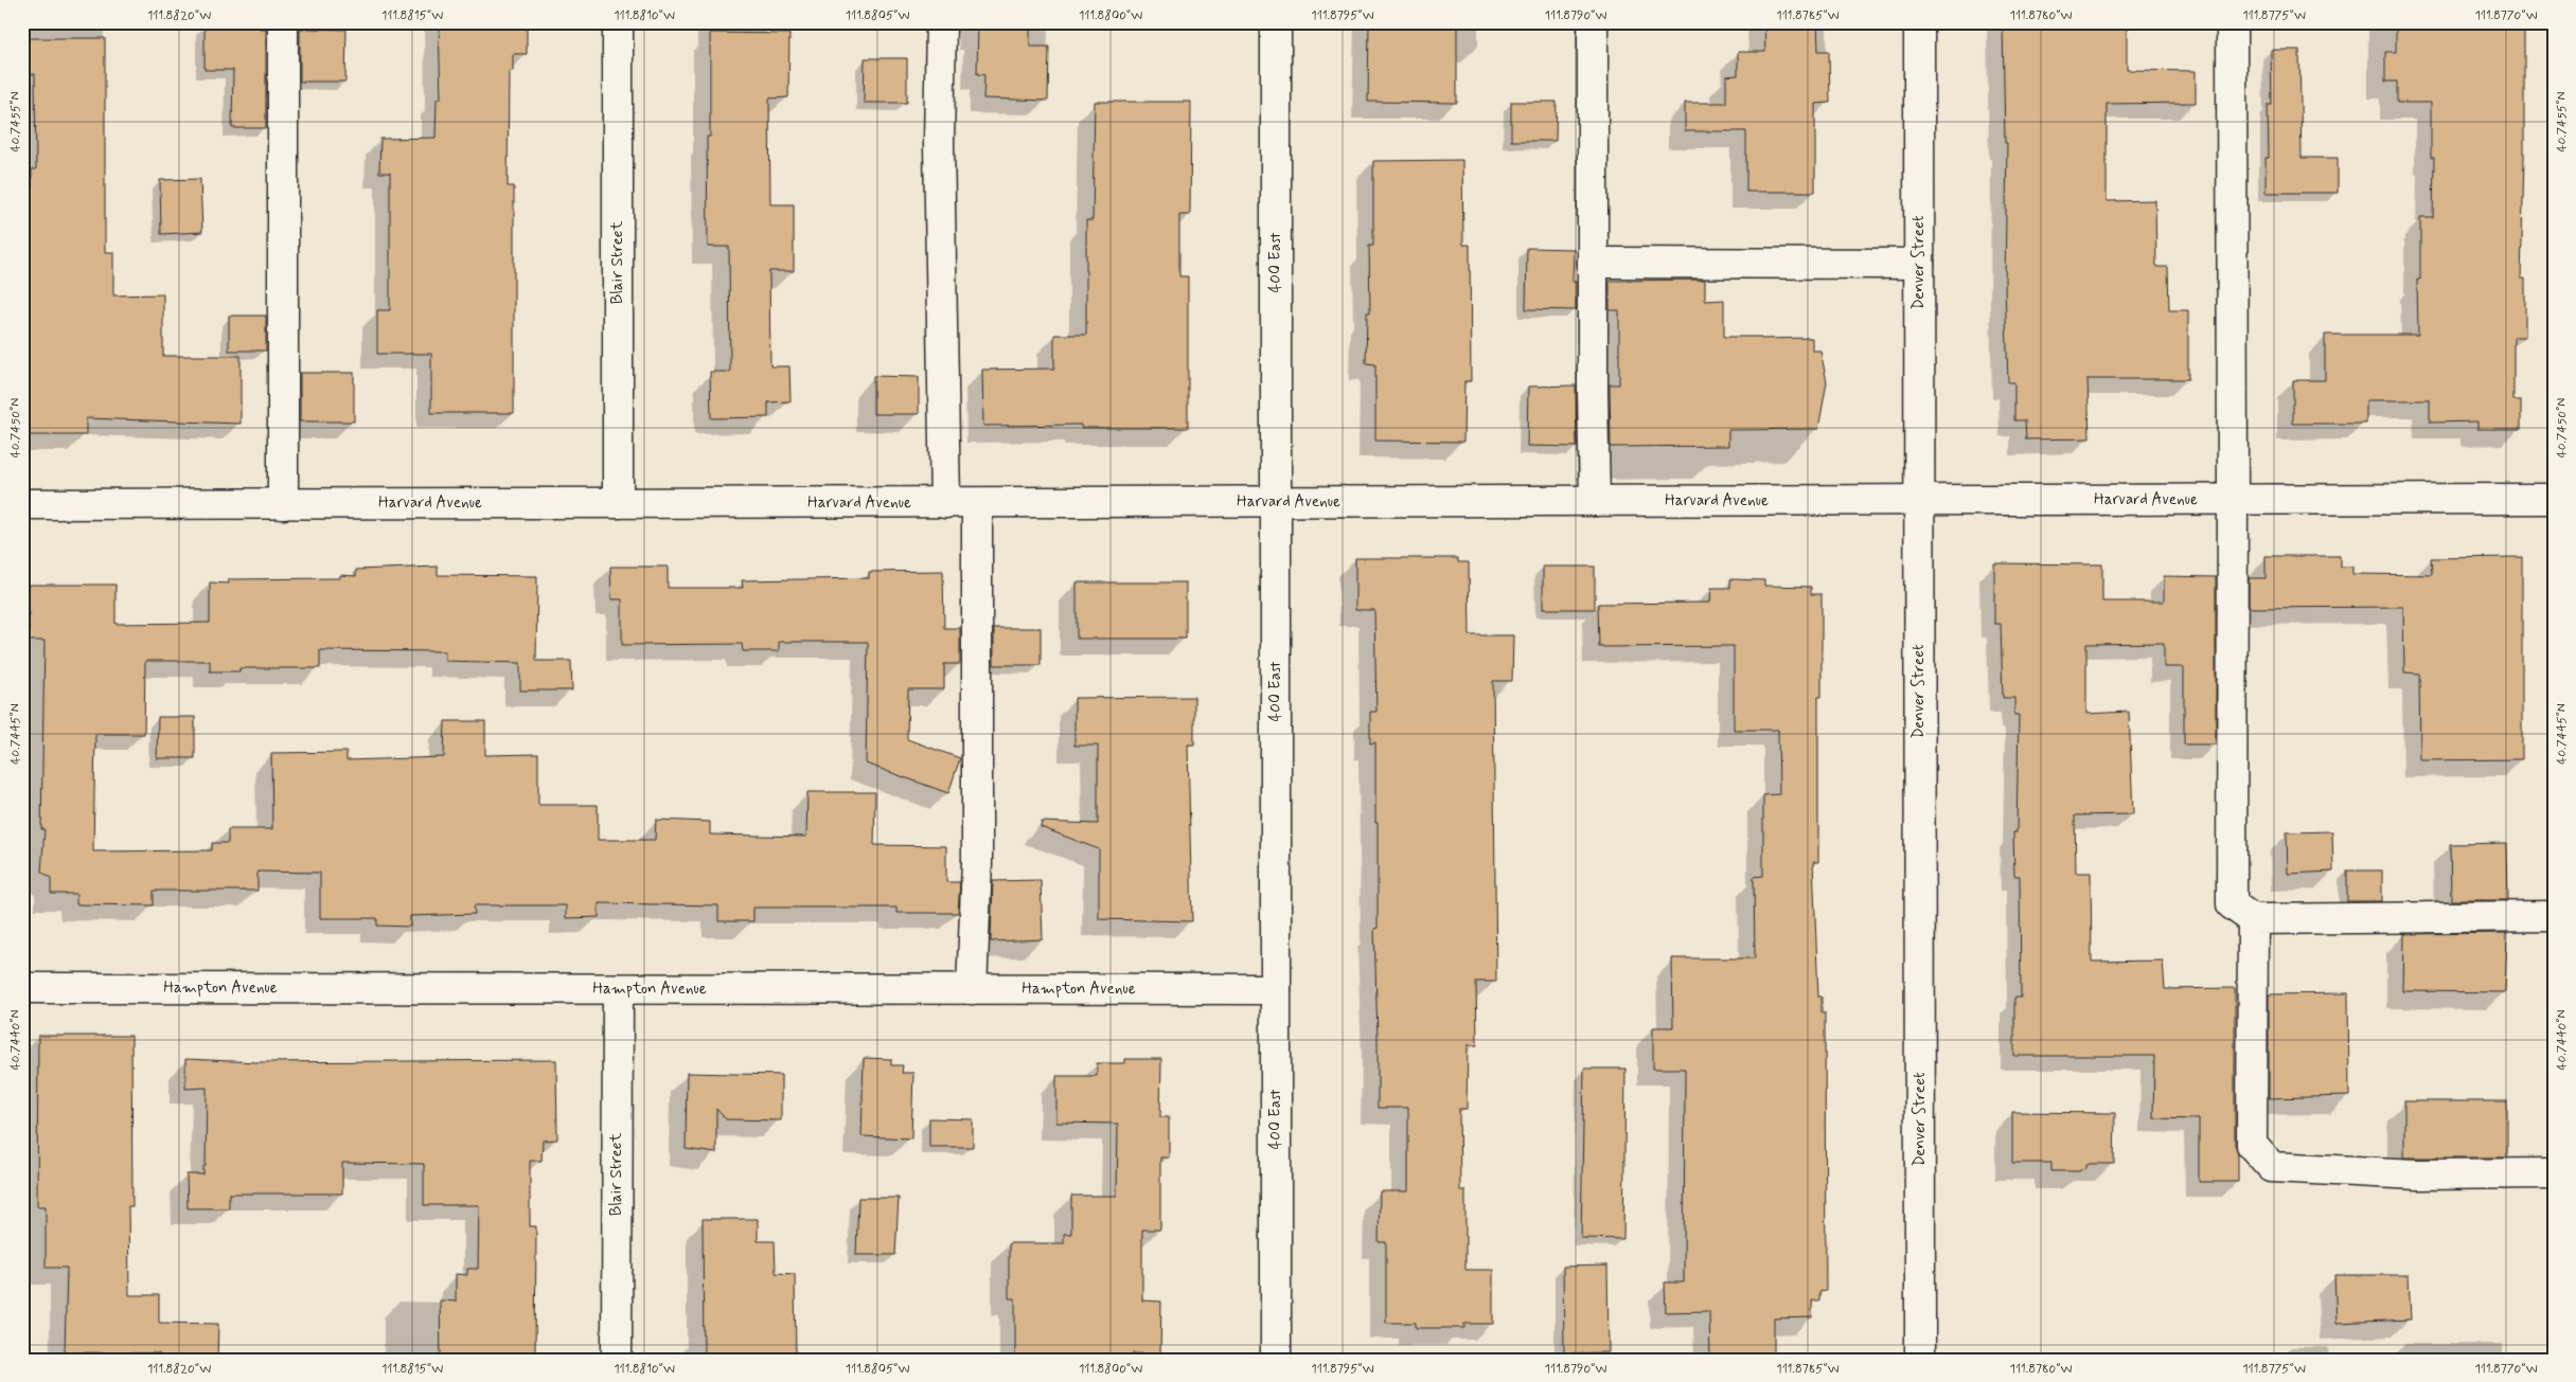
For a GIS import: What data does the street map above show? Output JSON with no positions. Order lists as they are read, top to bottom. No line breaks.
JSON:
{"streets":{"street":["Blair Street","400 East","Denver Street","Harvard Avenue","Hampton Avenue"]},"crossings":[["Blair Street","Harvard Avenue"],["Blair Street","Hampton Avenue"],["400 East","Harvard Avenue"],["400 East","Hampton Avenue"],["Denver Street","Harvard Avenue"]],"coordinates":["111.8820°W","111.8815°W","111.8810°W","111.8805°W","111.8800°W","111.8795°W","111.8790°W","111.8785°W","111.8780°W","111.8775°W","111.8770°W","40.7455°N","40.7450°N","40.7445°N","40.7440°N"]}
